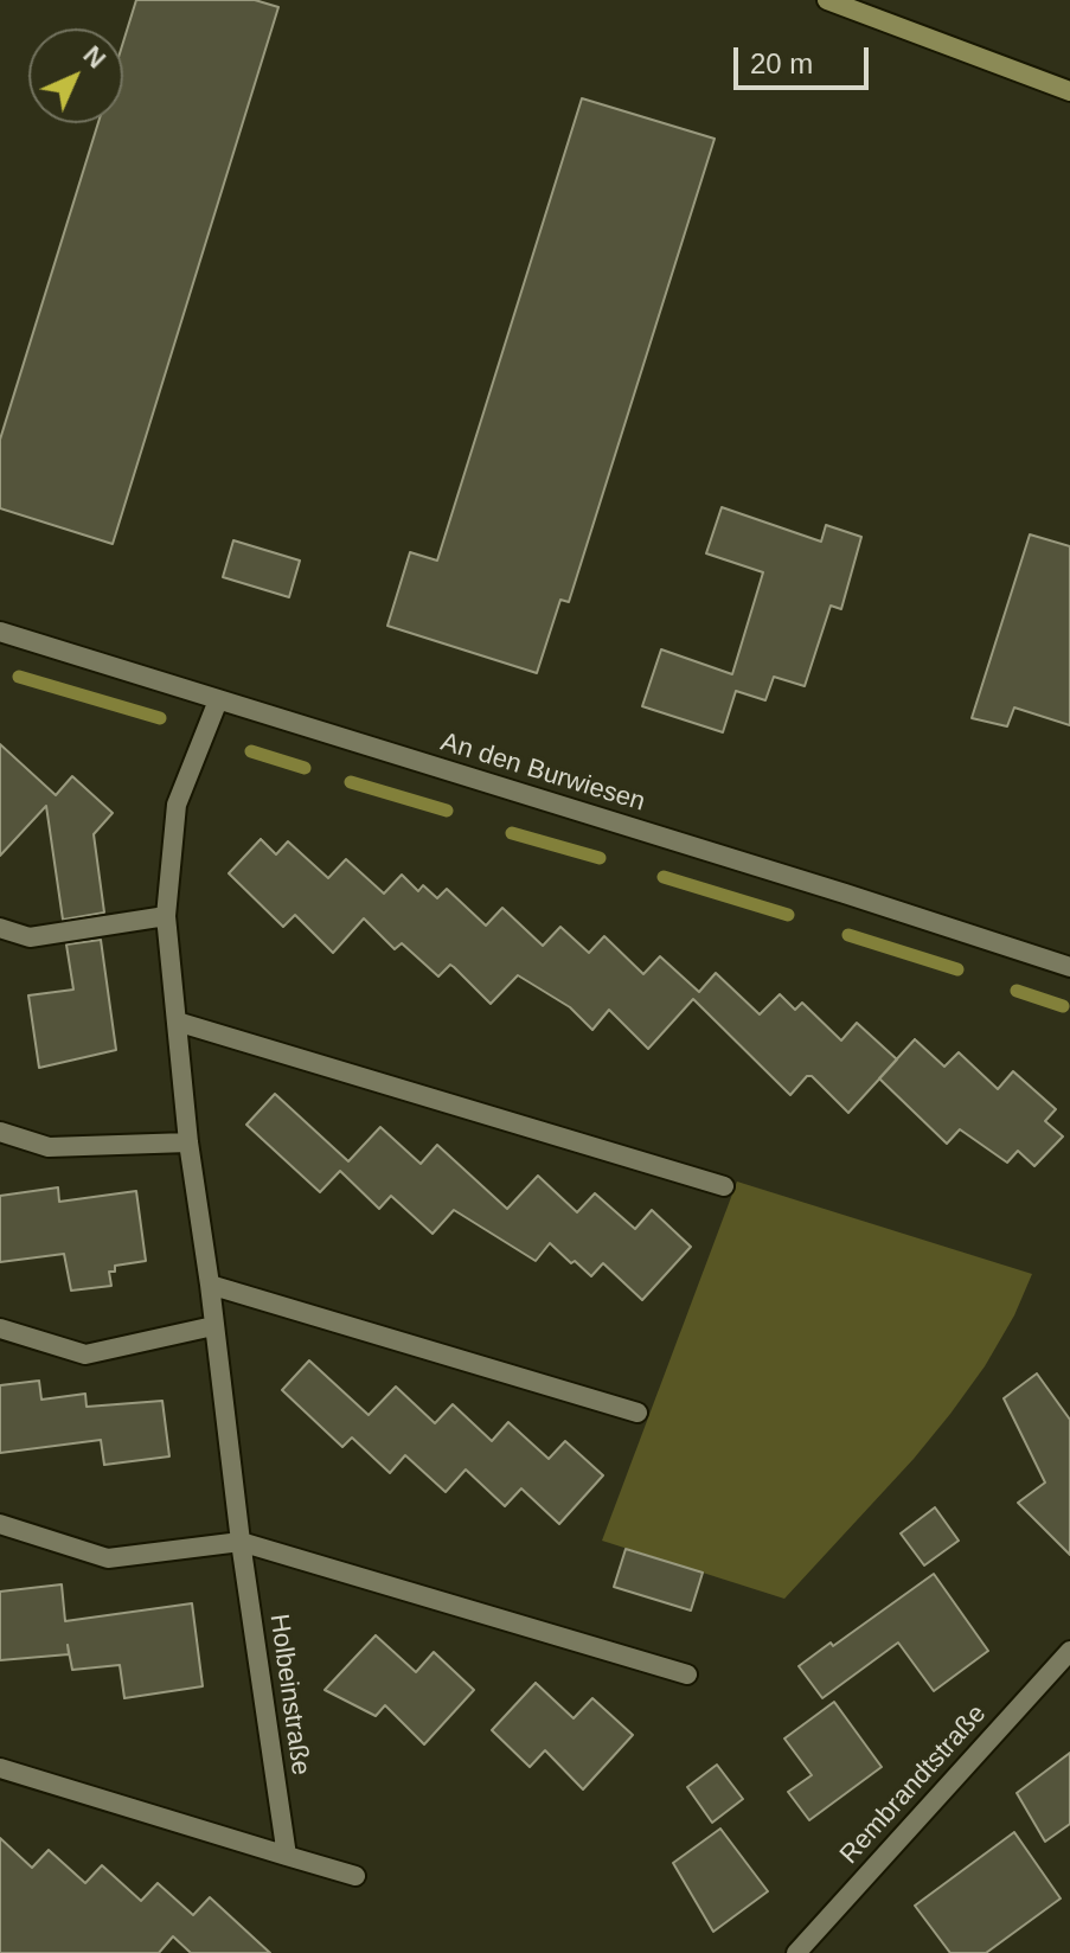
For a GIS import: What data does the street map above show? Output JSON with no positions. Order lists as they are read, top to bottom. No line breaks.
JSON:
{"streets":{"street":["An den Burwiesen","Holbeinstraße","Rembrandtstraße"]},"crossings":[["An den Burwiesen","Holbeinstraße"]],"scale_bar":"20 m","north":"top right"}
